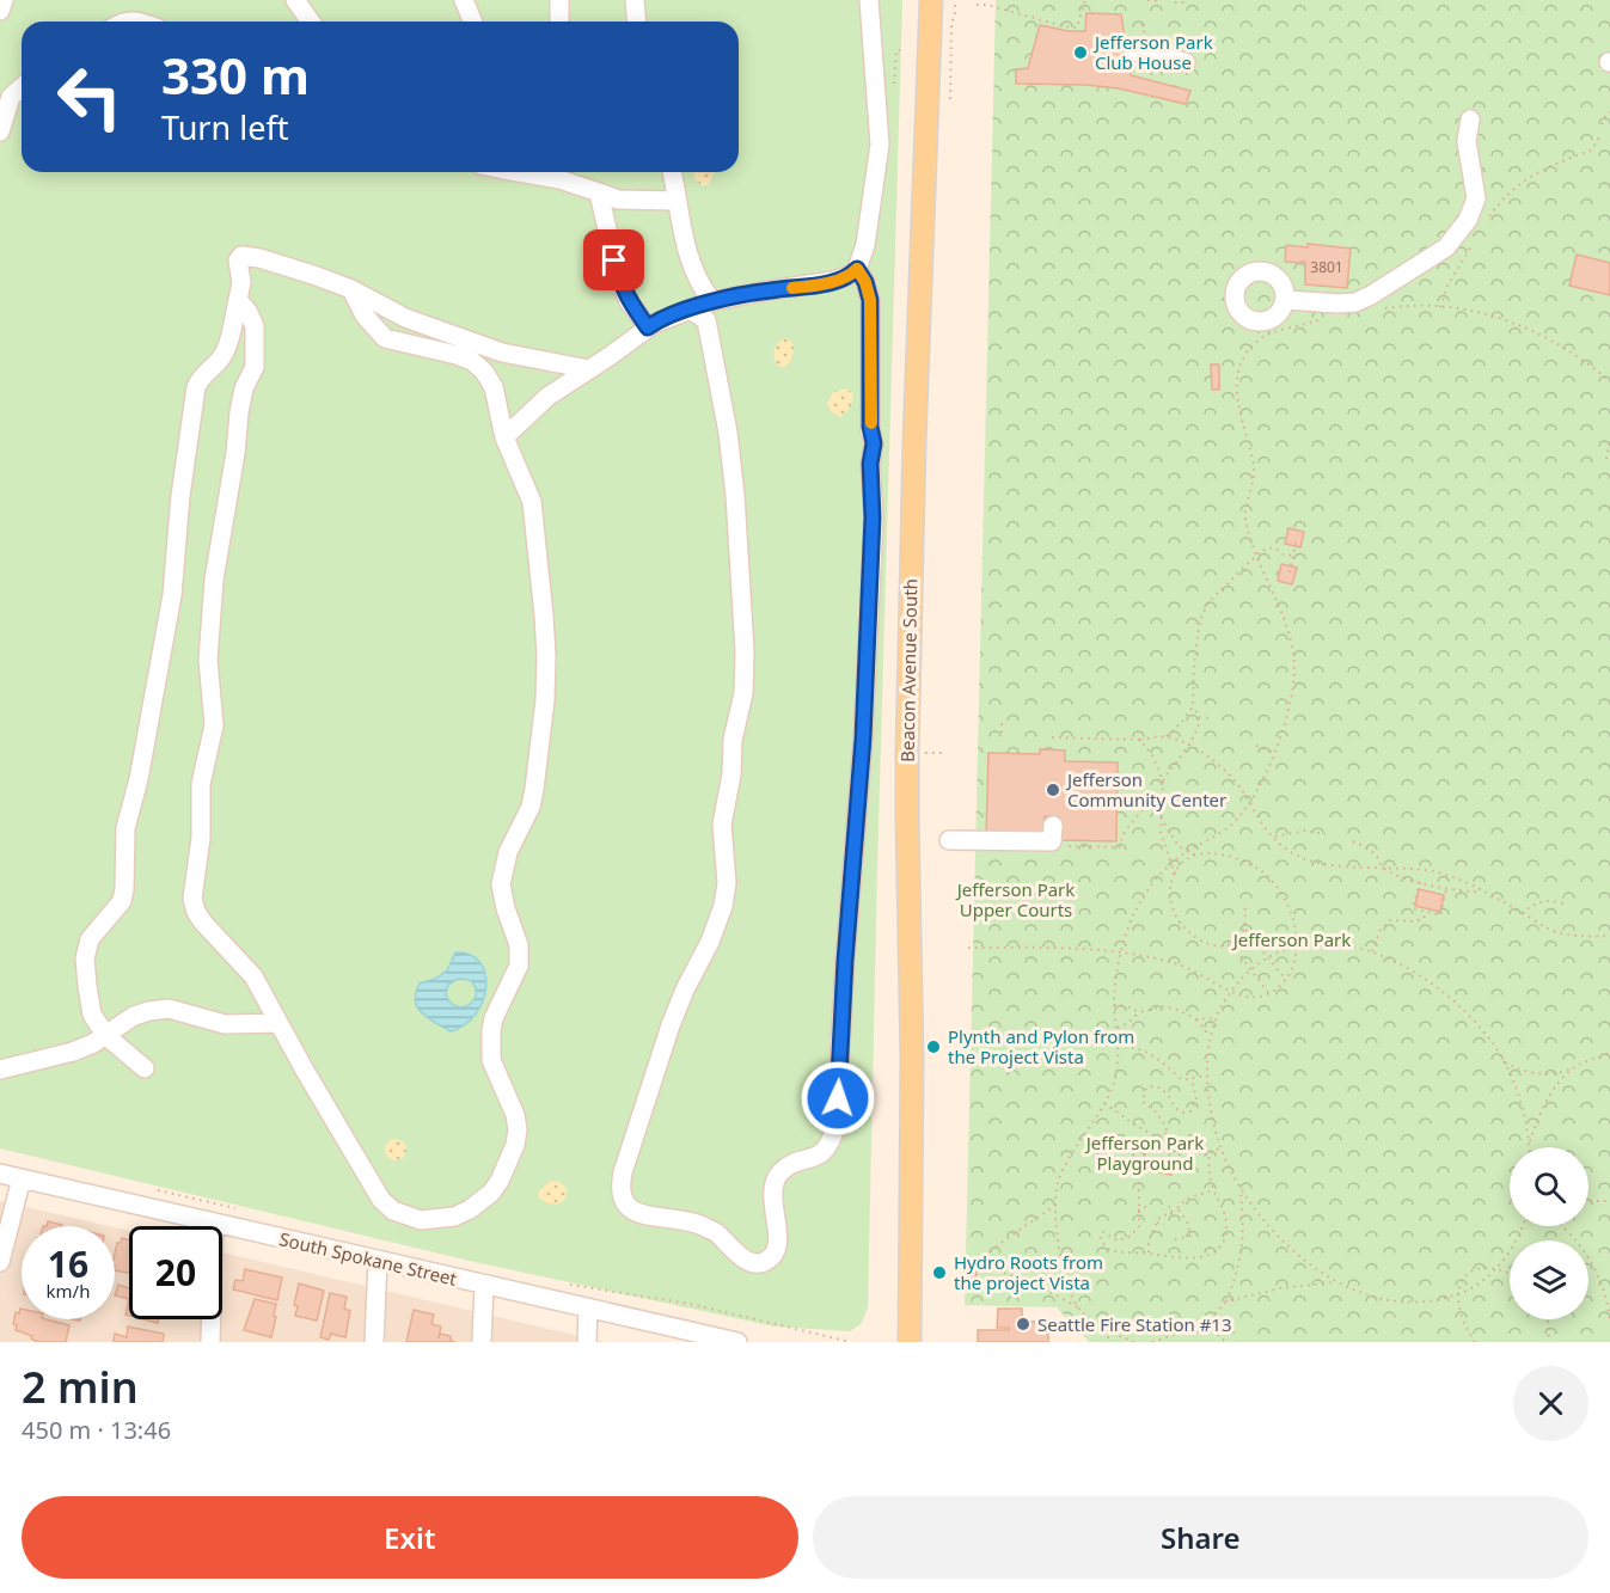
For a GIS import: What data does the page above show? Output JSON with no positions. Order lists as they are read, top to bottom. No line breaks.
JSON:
{"streets":{"main road":["Beacon Avenue South"],"street":["South Spokane Street"]},"parks":["Jefferson Park Upper Courts","Jefferson Park","Jefferson Park Playground"],"places":["Jefferson Park Club House","Jefferson Community Center","Plynth and Pylon from the Project Vista","Hydro Roots from the project Vista","Seattle Fire Station #13"],"house_numbers":["3801"],"page":{"turn":["330 m","Turn left"],"speed":"16 km/h","limit":"20","heading":["2 min","450 m · 13:46"],"buttons":["Exit","Share"]}}
